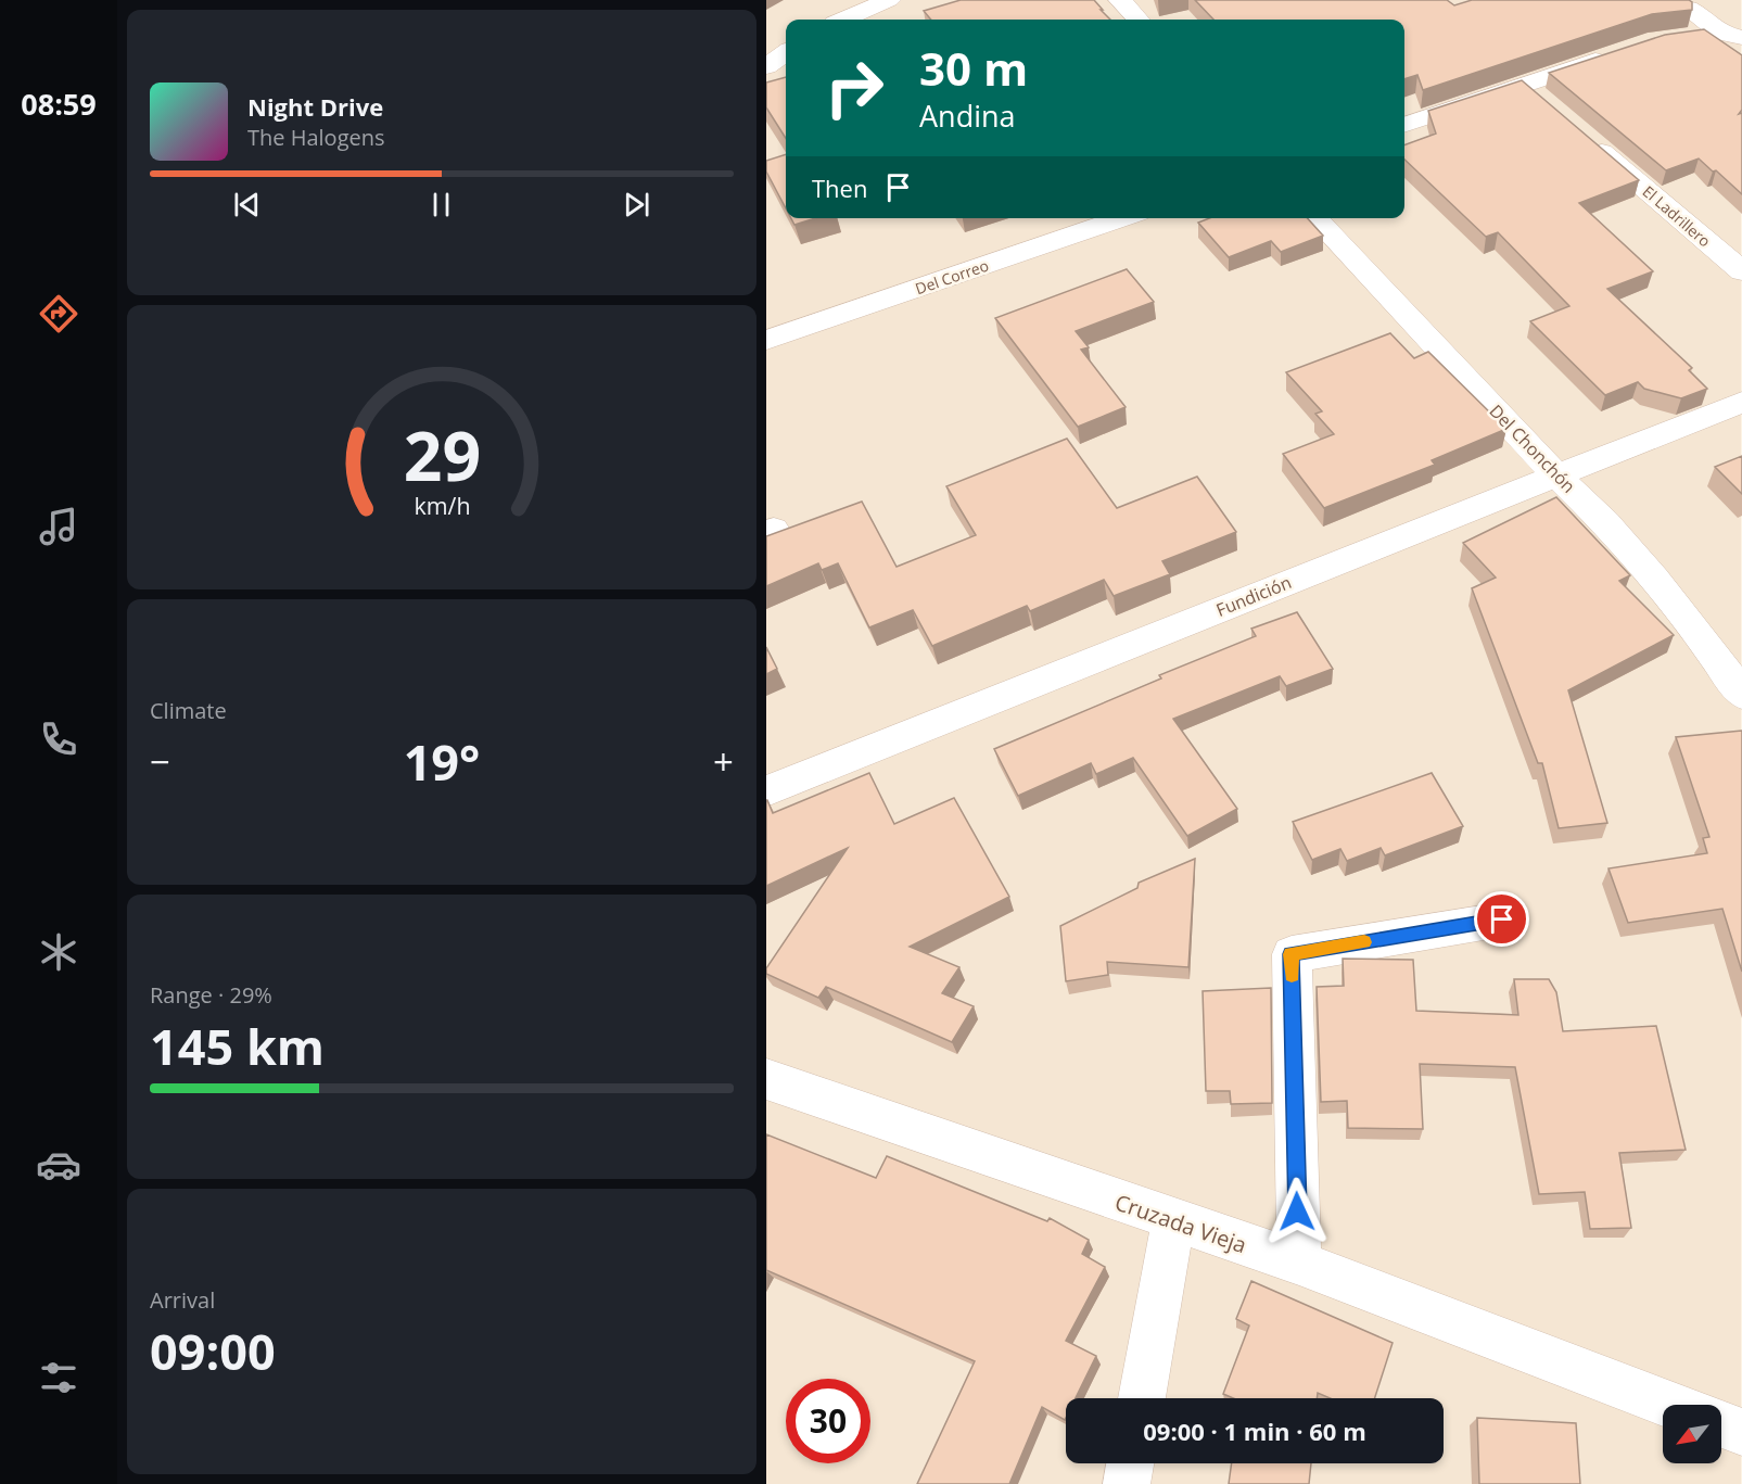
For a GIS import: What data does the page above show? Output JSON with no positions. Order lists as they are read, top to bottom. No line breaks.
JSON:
{"streets":{"street":["El Ladrillero","Del Correo","Del Chonchón","Fundición","Cruzada Vieja"]},"crossings":[["Del Chonchón","Fundición"]],"north":"bottom left","page":{"tabs":"08:59","turn":["30 m","Andina"],"song":["Night Drive","The Halogens"],"then":"Then","tile":["Climate",["Range · 29%","145 km"],["Arrival","09:00"]],"heat":["−","19°","+"],"limit":"30","trip":"09:00 · 1 min · 60 m","gauge":["29","km/h"]}}
